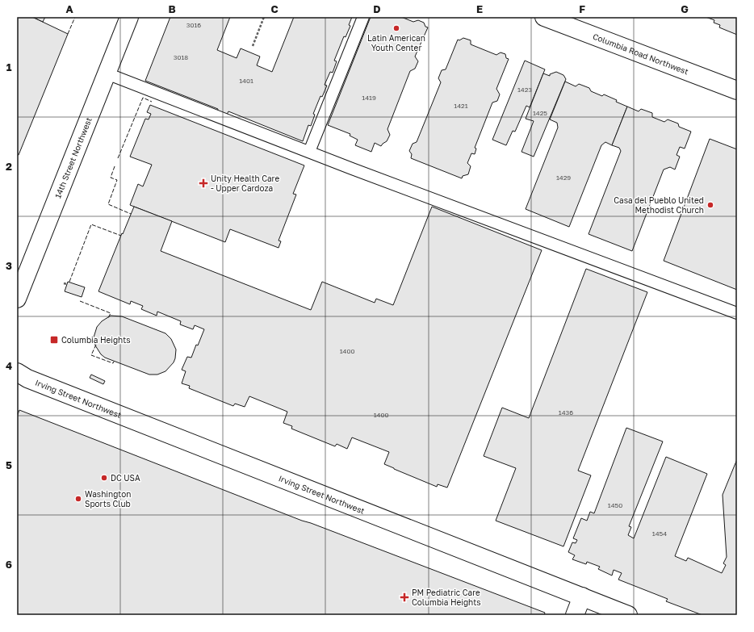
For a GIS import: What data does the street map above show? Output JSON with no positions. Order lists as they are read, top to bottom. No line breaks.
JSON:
{"streets":{"main road":["Columbia Road Northwest","14th Street Northwest","Irving Street Northwest"]},"places":{"other":["Latin American Youth Center","Casa del Pueblo United Methodist Church","DC USA","Washington Sports Club"],"health":["Unity Health Care - Upper Cardoza","PM Pediatric Care Columbia Heights"],"transit":["Columbia Heights"]},"house_numbers":["3016","3018","1401","1423","1419","1421","1425","1429","1400","1436","1400","1450","1454"],"grid":{"columns":["A","B","C","D","E","F","G"],"rows":["1","2","3","4","5","6"]}}
